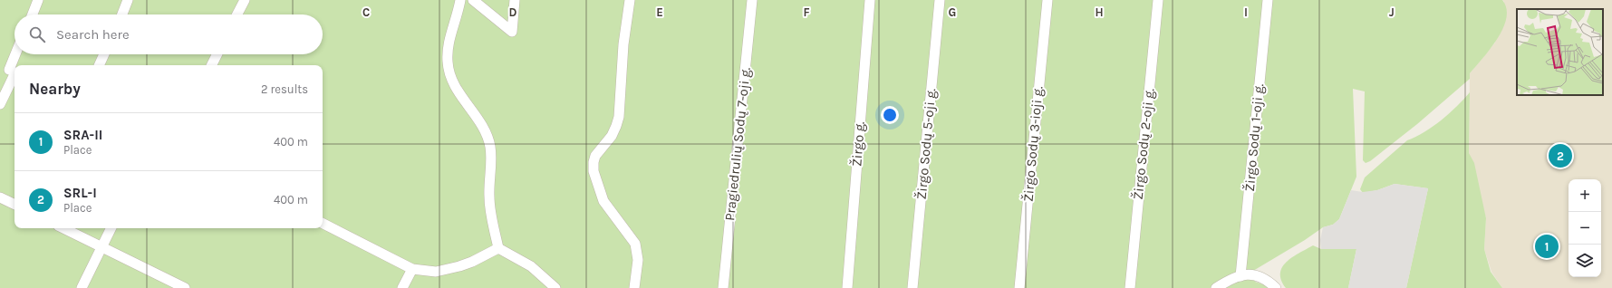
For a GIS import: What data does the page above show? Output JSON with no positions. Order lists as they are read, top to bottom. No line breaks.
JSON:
{"streets":{"street":["Žirgo Sodų 1-oji g.","Pragiedrulių Sodų 7-oji g.","Žirgo g.","Žirgo Sodų 5-oji g.","Žirgo Sodų 3-ioji g.","Žirgo Sodų 2-oji g."]},"page":{"search":"Search here","heading":["Nearby","2 results"],"list":[{"mark":"1","name":"SRA-II","note":"Place","value":"400 m"},{"mark":"2","name":"SRL-I","note":"Place","value":"400 m"}],"pins":["2","1"],"map_buttons":["+","−"]},"grid":{"columns":["C","D","E","F","G","H","I","J"]}}
